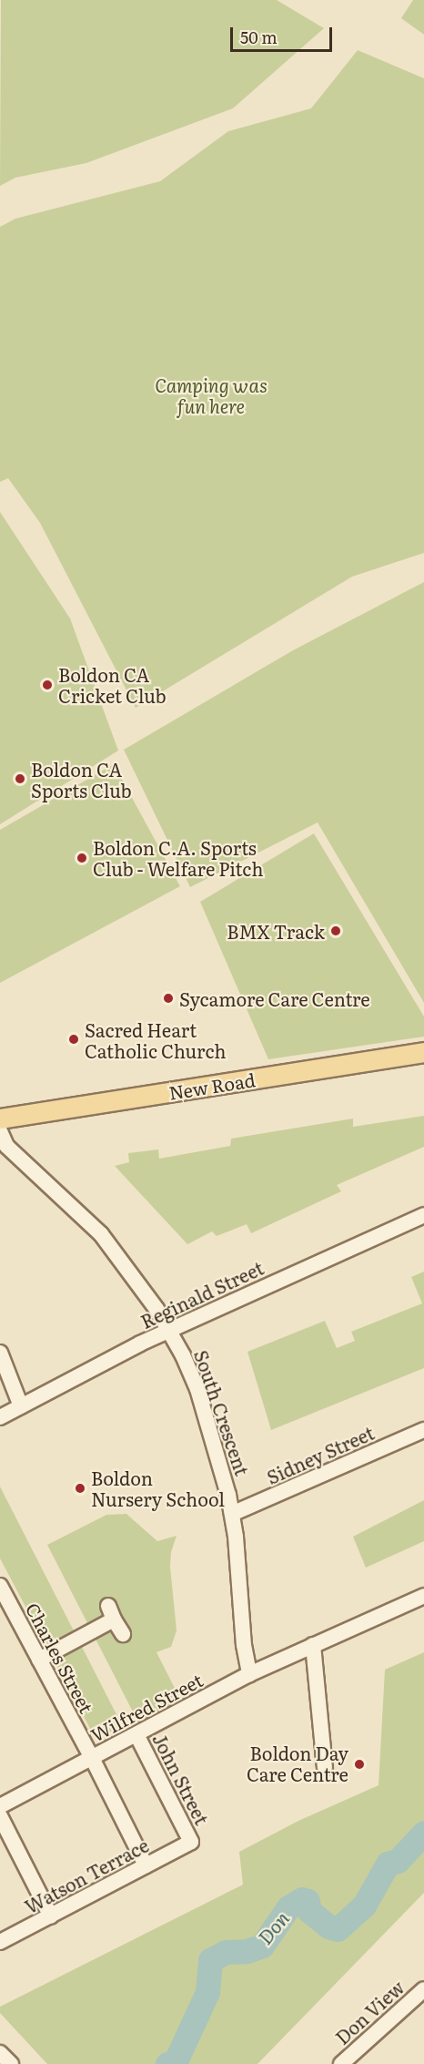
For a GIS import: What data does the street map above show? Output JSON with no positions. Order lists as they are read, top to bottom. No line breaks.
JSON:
{"streets":{"main road":["New Road"],"street":["Reginald Street","South Crescent","Sidney Street","Charles Street","Wilfred Street","John Street","Watson Terrace","Don View"]},"crossings":[["Reginald Street","South Crescent"],["South Crescent","Sidney Street"],["South Crescent","Wilfred Street"],["Charles Street","Wilfred Street"],["Charles Street","Watson Terrace"],["Wilfred Street","John Street"],["John Street","Watson Terrace"]],"water":["Don"],"parks":["Camping was fun here"],"places":["Boldon CA Cricket Club","Boldon CA Sports Club","Boldon C.A. Sports Club - Welfare Pitch","BMX Track","Sycamore Care Centre","Sacred Heart Catholic Church","Boldon Nursery School","Boldon Day Care Centre"],"scale_bar":"50 m"}
